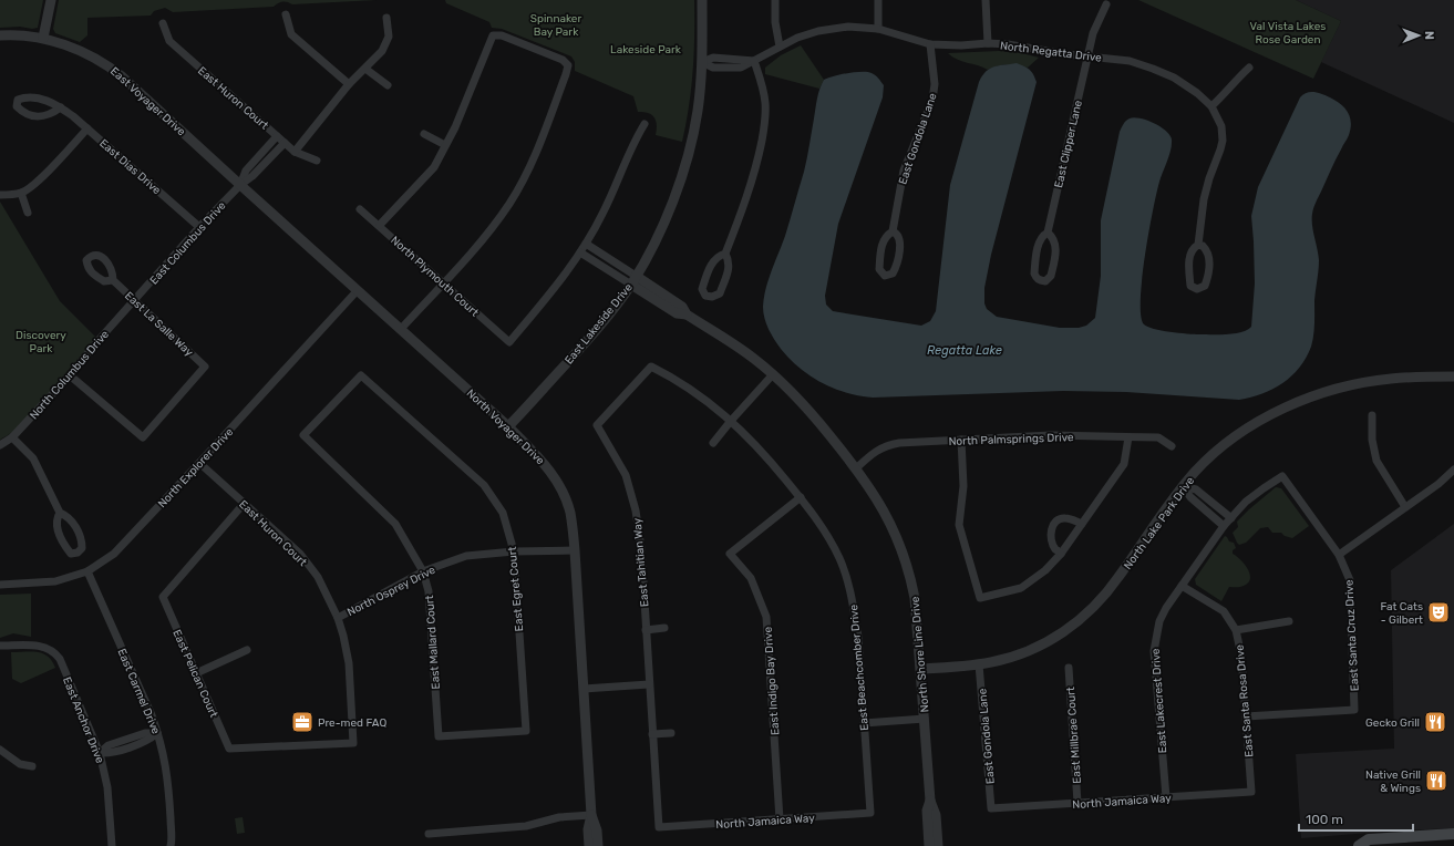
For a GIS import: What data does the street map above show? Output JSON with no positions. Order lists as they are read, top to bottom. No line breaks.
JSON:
{"streets":{"street":["North Regatta Drive","East Huron Court","East Voyager Drive","East Gondola Lane","East Clipper Lane","East Dias Drive","East Columbus Drive","North Plymouth Court","East La Salle Way","East Lakeside Drive","North Columbus Drive","North Voyager Drive","North Palmsprings Drive","North Explorer Drive","North Lake Park Drive","East Tahitian Way","East Egret Court","North Osprey Drive","East Santa Cruz Drive","East Mallard Court","North Shore Line Drive","East Beachcomber Drive","East Pelican Court","East Indigo Bay Drive","East Carmel Drive","East Lakecrest Drive","East Santa Rosa Drive","East Anchor Drive","East Millbrae Court","North Jamaica Way"]},"crossings":[["North Regatta Drive","East Gondola Lane"],["North Regatta Drive","East Clipper Lane"],["North Regatta Drive","East Lakeside Drive"],["East Huron Court","East Columbus Drive"],["East Huron Court","North Explorer Drive"],["East Huron Court","North Osprey Drive"],["East Huron Court","East Pelican Court"],["East Voyager Drive","East Columbus Drive"],["East Voyager Drive","North Voyager Drive"],["East Gondola Lane","North Lake Park Drive"],["East Gondola Lane","North Jamaica Way"],["East Dias Drive","East Columbus Drive"],["East Columbus Drive","East La Salle Way"],["East Columbus Drive","North Columbus Drive"],["East Columbus Drive","North Voyager Drive"],["East La Salle Way","North Columbus Drive"],["East Lakeside Drive","North Voyager Drive"],["East Lakeside Drive","North Shore Line Drive"],["North Voyager Drive","North Explorer Drive"],["North Voyager Drive","North Osprey Drive"],["North Palmsprings Drive","North Shore Line Drive"],["North Explorer Drive","East Carmel Drive"],["North Lake Park Drive","North Shore Line Drive"],["East Tahitian Way","East Beachcomber Drive"],["East Tahitian Way","North Jamaica Way"],["East Egret Court","North Osprey Drive"],["East Egret Court","East Mallard Court"],["North Osprey Drive","East Mallard Court"],["East Santa Cruz Drive","East Lakecrest Drive"],["East Santa Cruz Drive","East Santa Rosa Drive"],["East Beachcomber Drive","East Indigo Bay Drive"],["East Beachcomber Drive","North Jamaica Way"],["East Indigo Bay Drive","North Jamaica Way"],["East Lakecrest Drive","East Santa Rosa Drive"],["East Lakecrest Drive","North Jamaica Way"],["East Santa Rosa Drive","North Jamaica Way"],["East Millbrae Court","North Jamaica Way"]],"water":["Regatta Lake"],"parks":["Spinnaker Bay Park","Val Vista Lakes Rose Garden","Lakeside Park","Discovery Park"],"places":{"theatre":["Fat Cats - Gilbert"],"office":["Pre-med FAQ"],"restaurant":["Gecko Grill","Native Grill & Wings"]},"scale_bar":"100 m","north":"right"}
